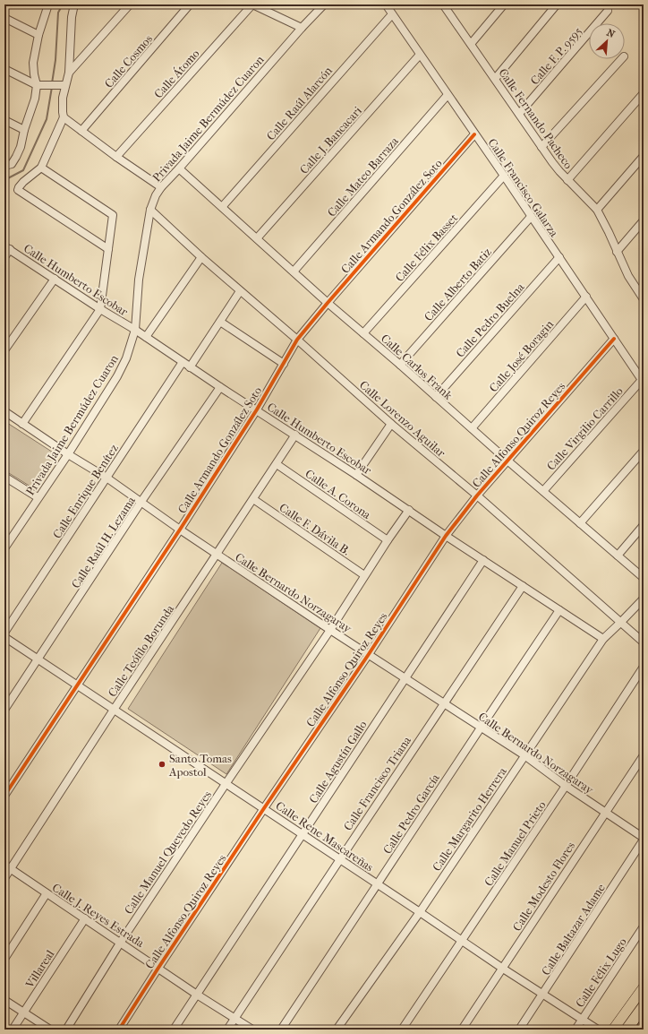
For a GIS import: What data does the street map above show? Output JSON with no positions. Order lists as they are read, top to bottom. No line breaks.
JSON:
{"streets":{"street":["Calle F. P. 9595","Calle Cosmos","Calle Átomo","Calle Raúl Alarcón","Privada Jaime Bermúdez Cuaron","Calle Fernando Pacheco","Calle J. Bancacari","Calle Mateo Barraza","Calle Francisco Galarza","Calle Armando González Soto","Calle Félix Basset","Calle Humberto Escobar","Calle Alberto Batiz","Calle Pedro Buelna","Calle José Boragin","Calle Carlos Frank","Calle Lorenzo Aguilar","Calle Virgilio Carrillo","Calle Alfonso Quiroz Reyes","Calle Enrique Benítez","Calle A. Corona","Calle F. Dávila B.","Calle Raúl H. Lezama","Calle Bernardo Norzagaray","Calle Teófilo Borunda","Calle Agustín Gallo","Calle Francisco Triana","Calle Pedro García","Calle Margarito Herrera","Calle Rene Mascareñas","Calle Manuel Prieto","Calle Manuel Quevedo Reyes","Calle Modesto Flores","Calle J. Reyes Estrada","Calle Baltazar Adame","Villareal","Calle Félix Lugo"]},"crossings":[["Calle F. P. 9595","Calle Fernando Pacheco"],["Calle Raúl Alarcón","Calle Francisco Galarza"],["Calle Raúl Alarcón","Calle Carlos Frank"],["Privada Jaime Bermúdez Cuaron","Calle Humberto Escobar"],["Privada Jaime Bermúdez Cuaron","Calle Carlos Frank"],["Privada Jaime Bermúdez Cuaron","Calle Lorenzo Aguilar"],["Privada Jaime Bermúdez Cuaron","Calle Bernardo Norzagaray"],["Calle J. Bancacari","Calle Francisco Galarza"],["Calle J. Bancacari","Calle Carlos Frank"],["Calle Mateo Barraza","Calle Francisco Galarza"],["Calle Mateo Barraza","Calle Carlos Frank"],["Calle Francisco Galarza","Calle Armando González Soto"],["Calle Francisco Galarza","Calle Félix Basset"],["Calle Francisco Galarza","Calle Alberto Batiz"],["Calle Francisco Galarza","Calle Pedro Buelna"],["Calle Francisco Galarza","Calle José Boragin"],["Calle Francisco Galarza","Calle Virgilio Carrillo"],["Calle Francisco Galarza","Calle Alfonso Quiroz Reyes"],["Calle Armando González Soto","Calle Humberto Escobar"],["Calle Armando González Soto","Calle Carlos Frank"],["Calle Armando González Soto","Calle Lorenzo Aguilar"],["Calle Armando González Soto","Calle Bernardo Norzagaray"],["Calle Armando González Soto","Calle Rene Mascareñas"],["Calle Félix Basset","Calle Carlos Frank"],["Calle Humberto Escobar","Calle Alfonso Quiroz Reyes"],["Calle Humberto Escobar","Calle Enrique Benítez"],["Calle Humberto Escobar","Calle Raúl H. Lezama"],["Calle Humberto Escobar","Calle Teófilo Borunda"],["Calle Humberto Escobar","Calle Agustín Gallo"],["Calle Humberto Escobar","Calle Francisco Triana"],["Calle Humberto Escobar","Calle Pedro García"],["Calle Humberto Escobar","Calle Margarito Herrera"],["Calle Humberto Escobar","Calle Manuel Quevedo Reyes"],["Calle Alberto Batiz","Calle Carlos Frank"],["Calle Pedro Buelna","Calle Carlos Frank"],["Calle José Boragin","Calle Carlos Frank"],["Calle Carlos Frank","Calle Virgilio Carrillo"],["Calle Carlos Frank","Calle Alfonso Quiroz Reyes"],["Calle Lorenzo Aguilar","Calle Alfonso Quiroz Reyes"],["Calle Lorenzo Aguilar","Calle Margarito Herrera"],["Calle Alfonso Quiroz Reyes","Calle Bernardo Norzagaray"],["Calle Alfonso Quiroz Reyes","Calle Rene Mascareñas"],["Calle Alfonso Quiroz Reyes","Calle J. Reyes Estrada"],["Calle Enrique Benítez","Calle Bernardo Norzagaray"],["Calle A. Corona","Calle Teófilo Borunda"],["Calle A. Corona","Calle Manuel Quevedo Reyes"],["Calle F. Dávila B.","Calle Teófilo Borunda"],["Calle F. Dávila B.","Calle Manuel Quevedo Reyes"],["Calle Raúl H. Lezama","Calle Bernardo Norzagaray"],["Calle Raúl H. Lezama","Calle Rene Mascareñas"],["Calle Bernardo Norzagaray","Calle Teófilo Borunda"],["Calle Bernardo Norzagaray","Calle Agustín Gallo"],["Calle Bernardo Norzagaray","Calle Francisco Triana"],["Calle Bernardo Norzagaray","Calle Pedro García"],["Calle Bernardo Norzagaray","Calle Margarito Herrera"],["Calle Bernardo Norzagaray","Calle Manuel Prieto"],["Calle Bernardo Norzagaray","Calle Manuel Quevedo Reyes"],["Calle Bernardo Norzagaray","Calle Modesto Flores"],["Calle Bernardo Norzagaray","Calle Baltazar Adame"],["Calle Teófilo Borunda","Calle Rene Mascareñas"],["Calle Teófilo Borunda","Calle J. Reyes Estrada"],["Calle Agustín Gallo","Calle Rene Mascareñas"],["Calle Agustín Gallo","Calle J. Reyes Estrada"],["Calle Francisco Triana","Calle Rene Mascareñas"],["Calle Francisco Triana","Calle J. Reyes Estrada"],["Calle Pedro García","Calle Rene Mascareñas"],["Calle Margarito Herrera","Calle Rene Mascareñas"],["Calle Rene Mascareñas","Calle Manuel Prieto"],["Calle Rene Mascareñas","Calle Manuel Quevedo Reyes"],["Calle Rene Mascareñas","Calle Modesto Flores"],["Calle Rene Mascareñas","Calle Baltazar Adame"],["Calle Rene Mascareñas","Calle Félix Lugo"],["Calle Manuel Quevedo Reyes","Calle J. Reyes Estrada"],["Calle J. Reyes Estrada","Villareal"]],"places":["Santo Tomas Apostol"],"north":"top right"}
